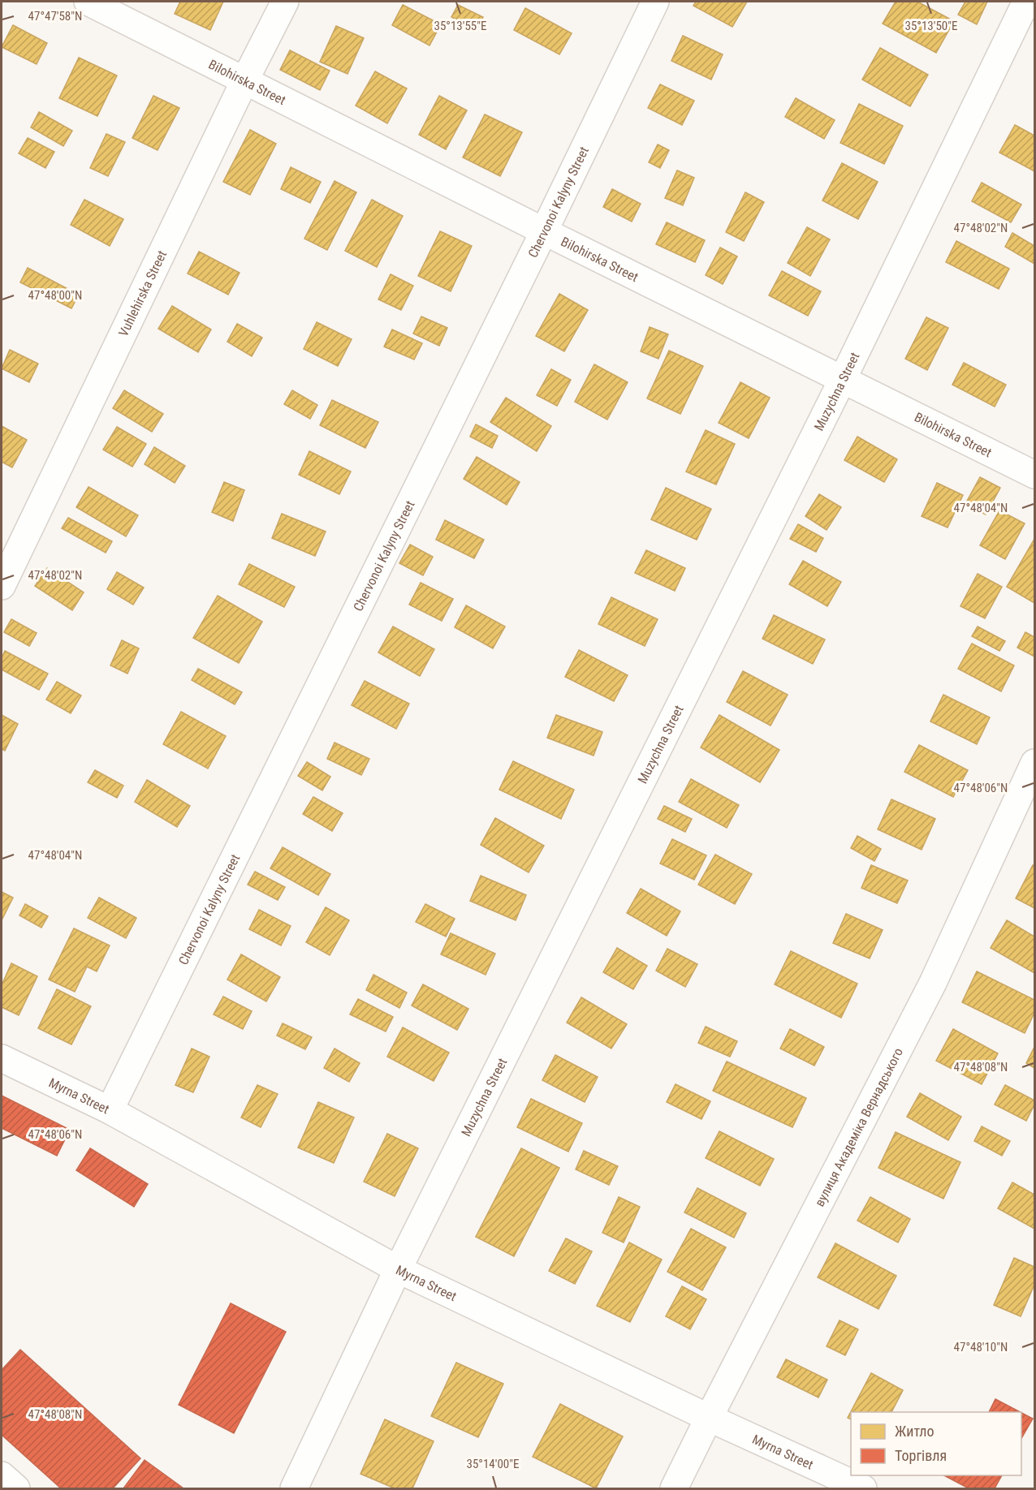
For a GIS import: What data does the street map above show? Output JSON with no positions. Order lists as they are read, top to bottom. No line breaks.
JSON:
{"streets":{"street":["Bilohirska Street","Chervonoi Kalyny Street","Vuhlehirska Street","Muzychna Street","Myrna Street","вулиця Академіка Вернадського"]},"crossings":[["Bilohirska Street","Chervonoi Kalyny Street"],["Bilohirska Street","Vuhlehirska Street"],["Bilohirska Street","Muzychna Street"],["Chervonoi Kalyny Street","Myrna Street"],["Muzychna Street","Myrna Street"],["Myrna Street","вулиця Академіка Вернадського"]],"legend":["Житло","Торгівля"],"coordinates":["47°47'58\"N","35°13'55\"E","35°13'50\"E","47°48'02\"N","47°48'00\"N","47°48'04\"N","47°48'06\"N","47°48'08\"N","47°48'10\"N","35°14'00\"E"]}
